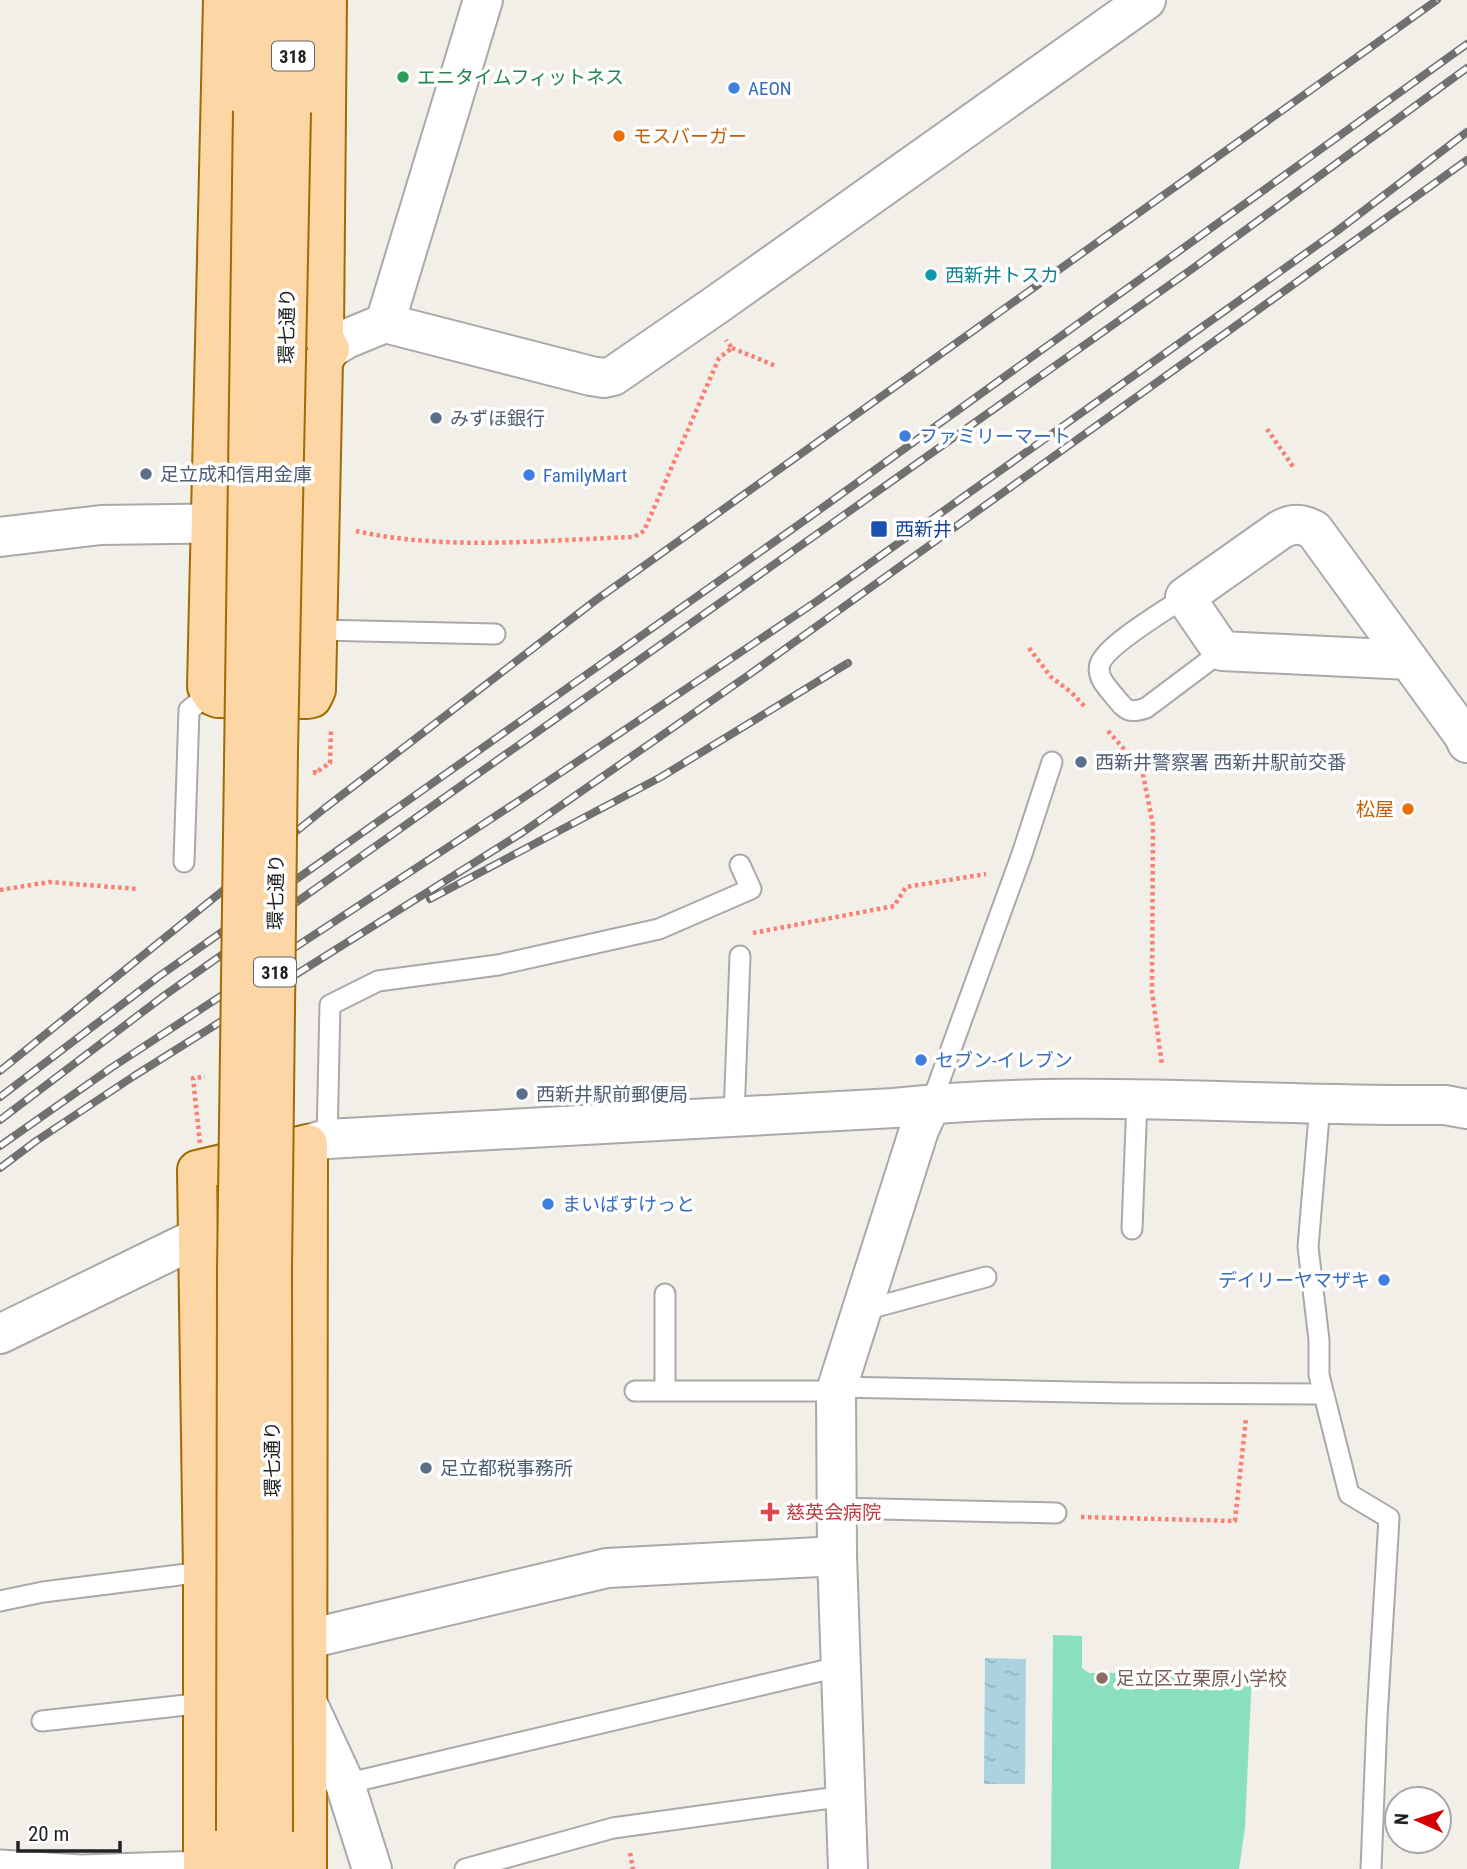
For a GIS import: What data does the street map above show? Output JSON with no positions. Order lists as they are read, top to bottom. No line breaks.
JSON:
{"streets":{"main road":["318","環七通り"]},"places":{"other":["エニタイムフィットネス","AEON","モスバーガー","西新井トスカ","みずほ銀行","ファミリーマート","足立成和信用金庫","FamilyMart","西新井警察署 西新井駅前交番","松屋","セブン-イレブン","西新井駅前郵便局","まいばすけっと","デイリーヤマザキ","足立都税事務所","足立区立栗原小学校"],"transit":["西新井"],"health":["慈英会病院"]},"scale_bar":"20 m","north":"left"}
